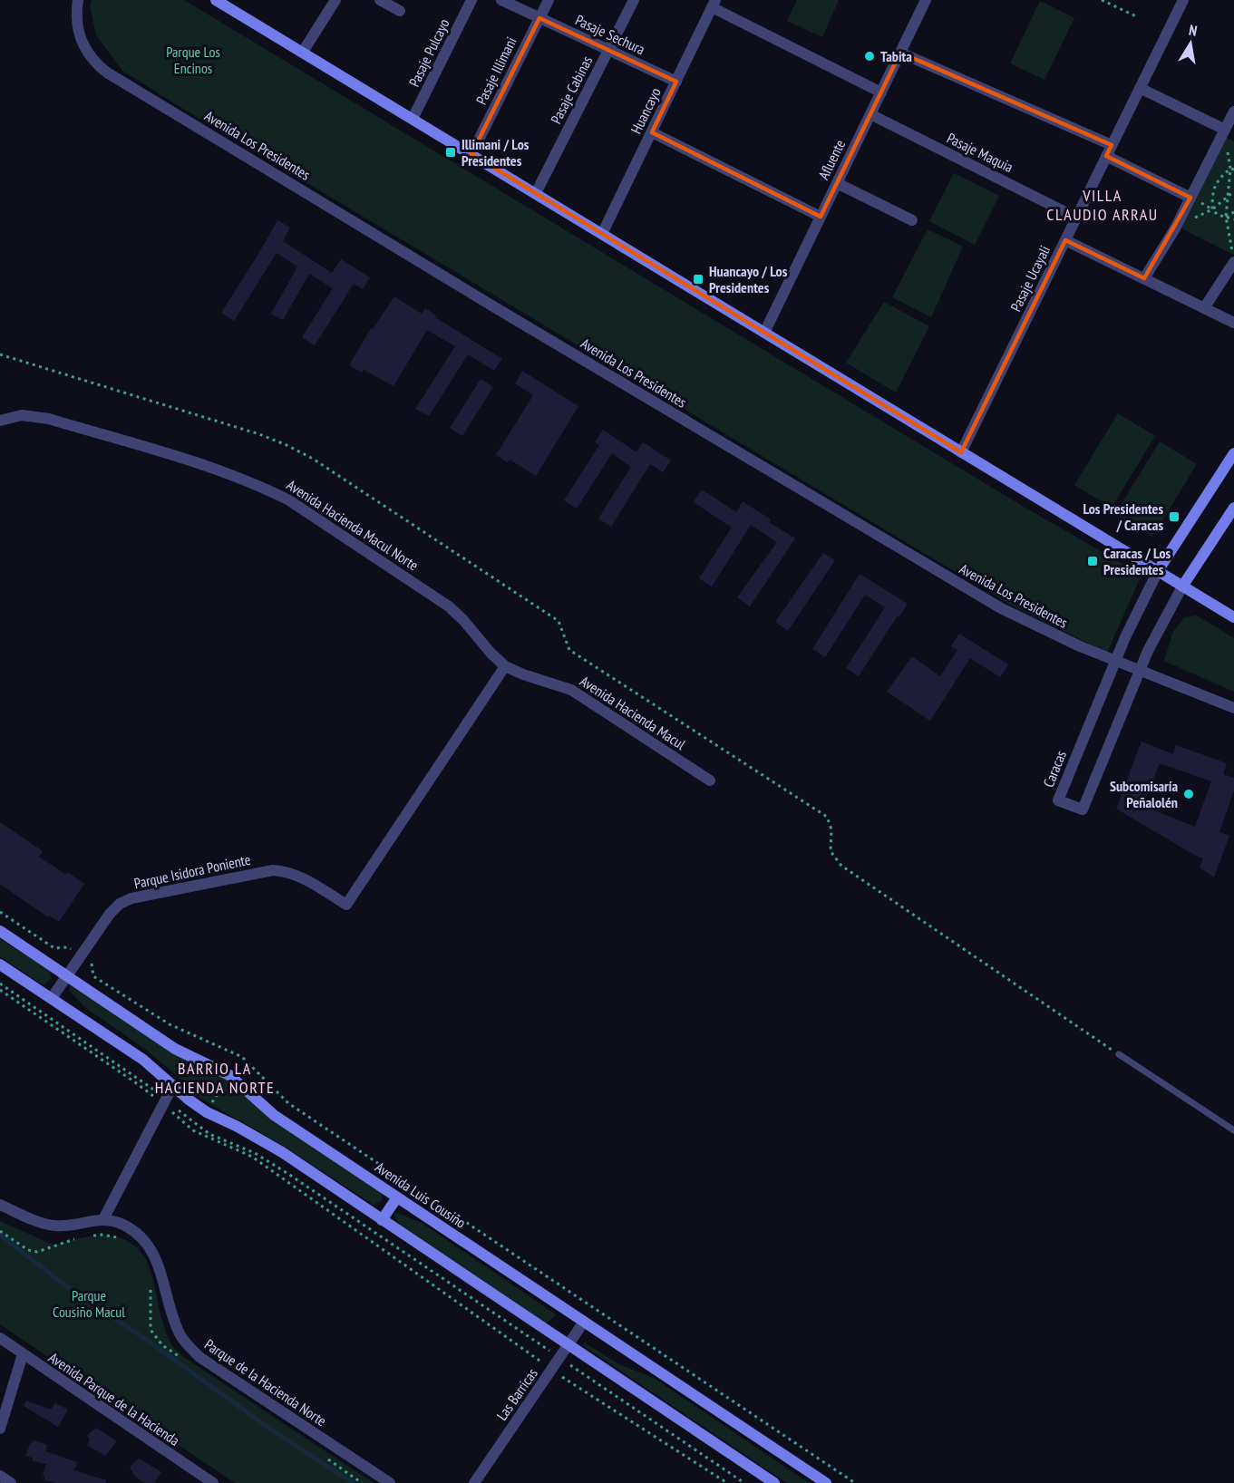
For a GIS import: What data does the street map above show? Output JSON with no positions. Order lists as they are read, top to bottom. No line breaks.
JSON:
{"streets":{"street":["Pasaje Sechura","Pasaje Pulcayo","Pasaje Illimani","Pasaje Cabinas","Huancayo","Avenida Los Presidentes","Pasaje Maquia","Afluente","Pasaje Ucayali","Avenida Hacienda Macul Norte","Avenida Hacienda Macul","Caracas","Parque Isidora Poniente","Avenida Luis Cousiño","Parque de la Hacienda Norte","Las Barricas","Avenida Parque de la Hacienda"]},"crossings":[["Pasaje Sechura","Pasaje Illimani"],["Pasaje Sechura","Pasaje Cabinas"],["Pasaje Sechura","Huancayo"],["Avenida Los Presidentes","Caracas"],["Pasaje Maquia","Afluente"],["Pasaje Maquia","Pasaje Ucayali"],["Avenida Hacienda Macul Norte","Avenida Hacienda Macul"],["Avenida Hacienda Macul Norte","Parque Isidora Poniente"],["Avenida Hacienda Macul","Parque Isidora Poniente"],["Parque Isidora Poniente","Avenida Luis Cousiño"],["Avenida Luis Cousiño","Las Barricas"]],"districts":["VILLA CLAUDIO ARRAU","BARRIO LA HACIENDA NORTE"],"parks":["Parque Los Encinos","Parque Cousiño Macul"],"places":{"other":["Tabita","Subcomisaría Peñalolén"],"transit":["Illimani / Los Presidentes","Huancayo / Los Presidentes","Los Presidentes / Caracas","Caracas / Los Presidentes"]},"north":"top"}
